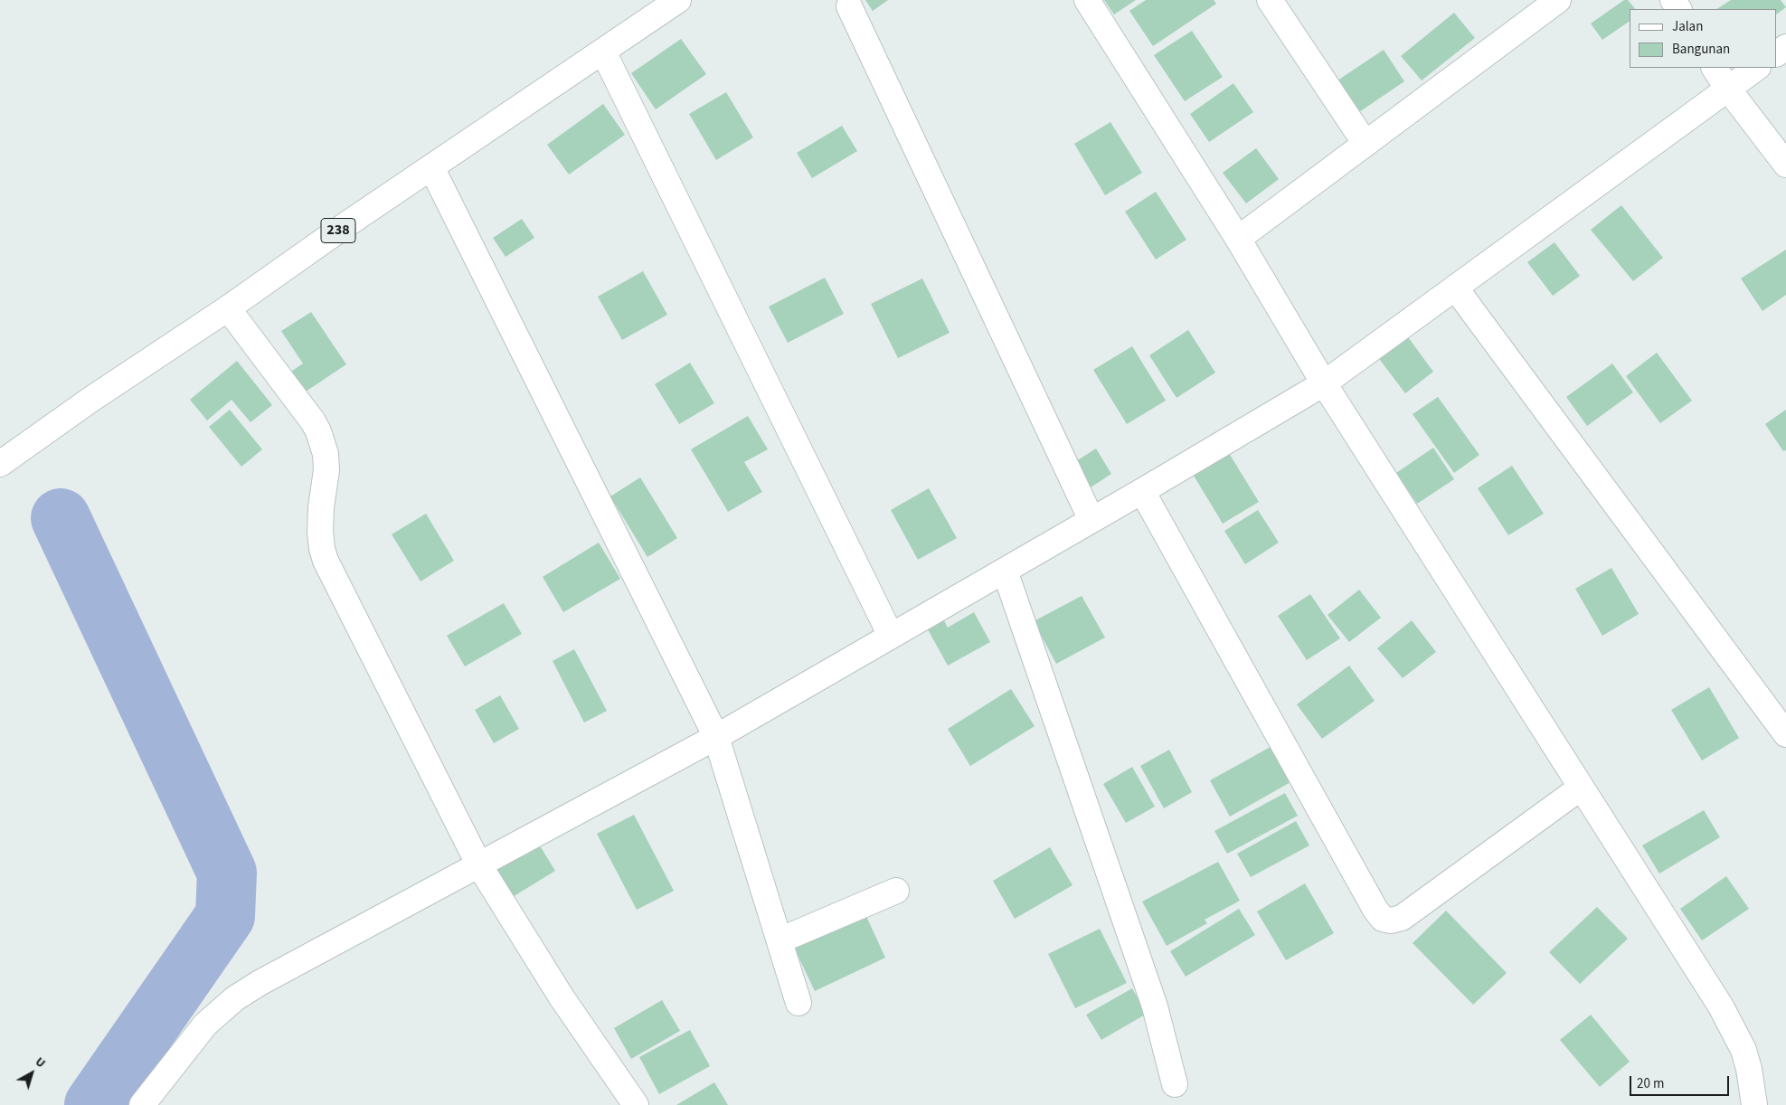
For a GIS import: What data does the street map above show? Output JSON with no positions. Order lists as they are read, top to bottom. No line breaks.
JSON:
{"streets":{"street":["238"]},"legend":["Jalan","Bangunan"],"scale_bar":"20 m","north":"top right"}
